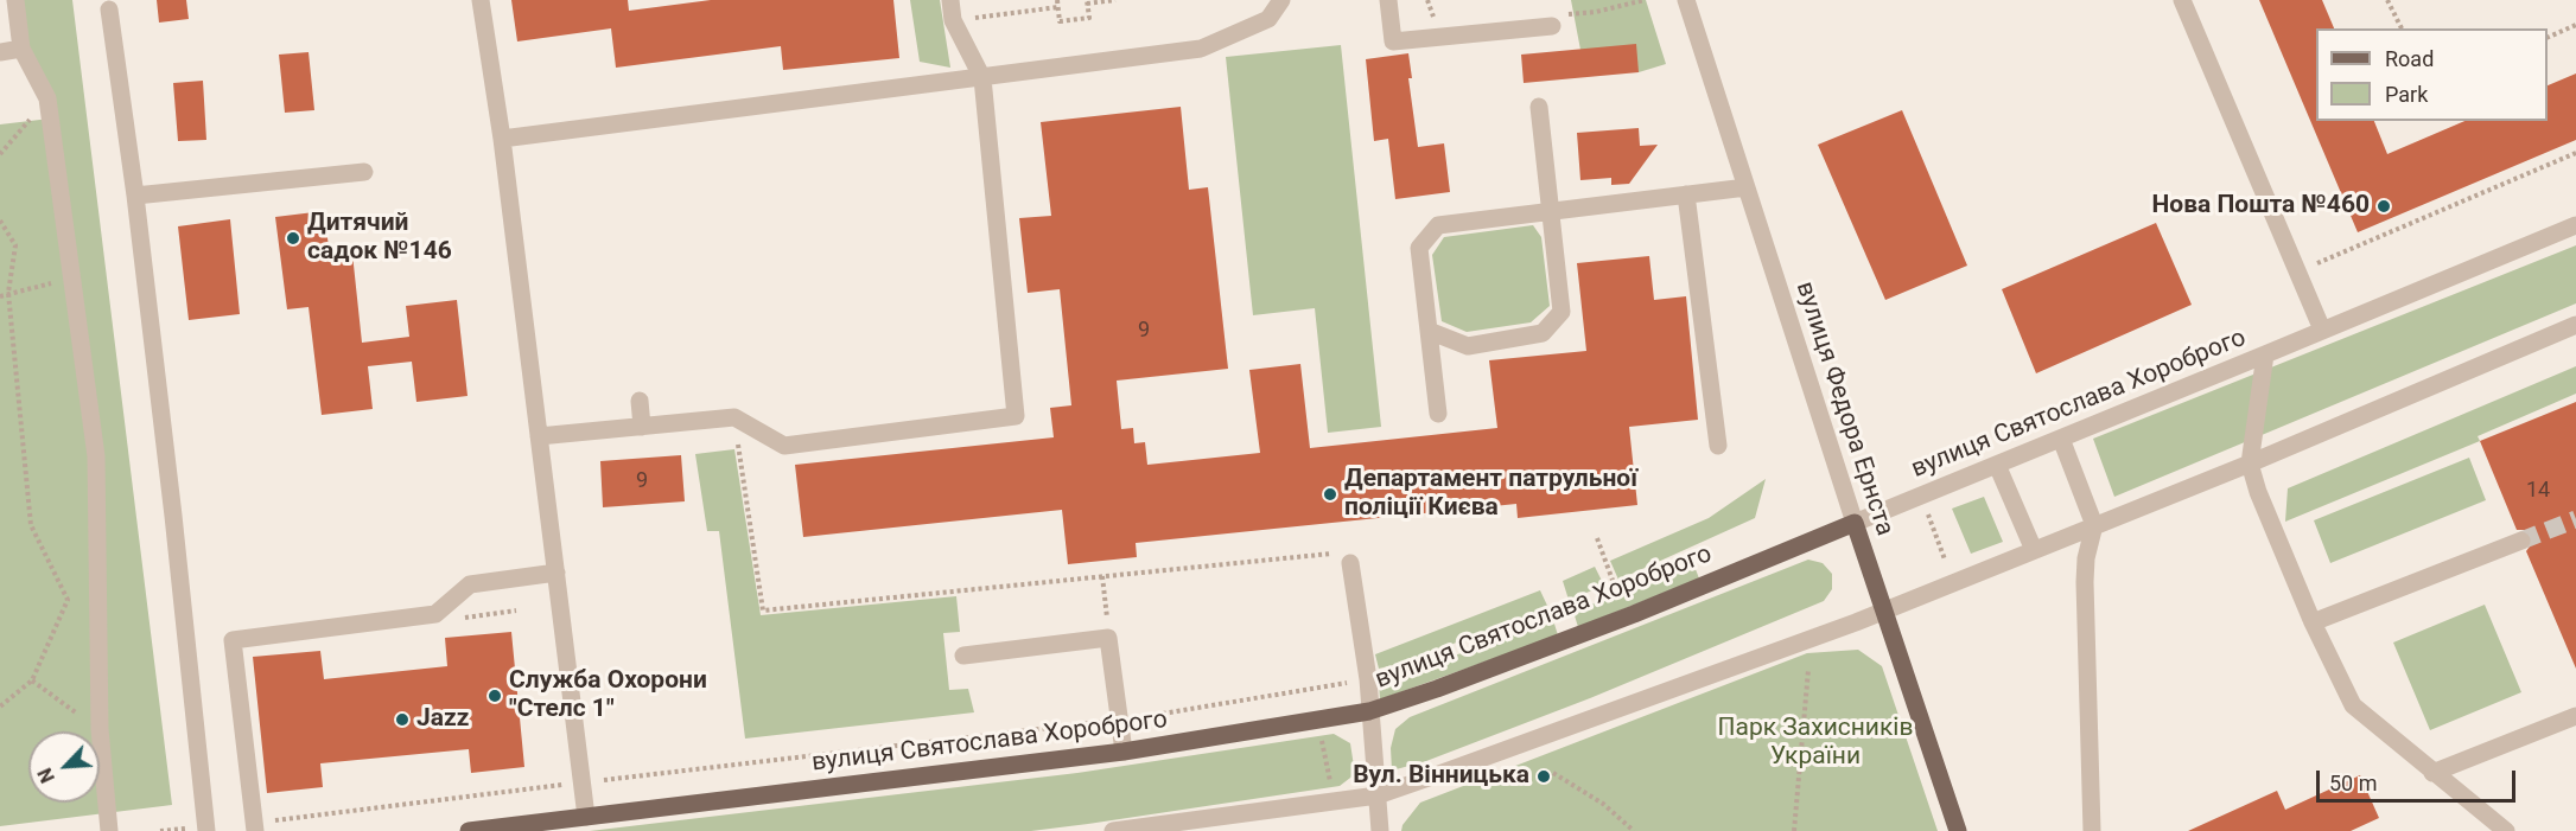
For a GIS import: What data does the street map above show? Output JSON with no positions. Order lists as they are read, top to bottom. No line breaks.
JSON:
{"streets":{"main road":["вулиця Святослава Хороброго","вулиця Федора Ернста"]},"crossings":[["вулиця Святослава Хороброго","вулиця Федора Ернста"]],"parks":["Парк Захисників України"],"places":["Нова Пошта №460","Дитячий садок №146","Департамент патрульної поліції Києва","Служба Охорони \"Стелс 1\"","Jazz","Вул. Вінницька"],"house_numbers":["9","9","14"],"legend":["Road","Park"],"scale_bar":"50 m","north":"bottom left"}
